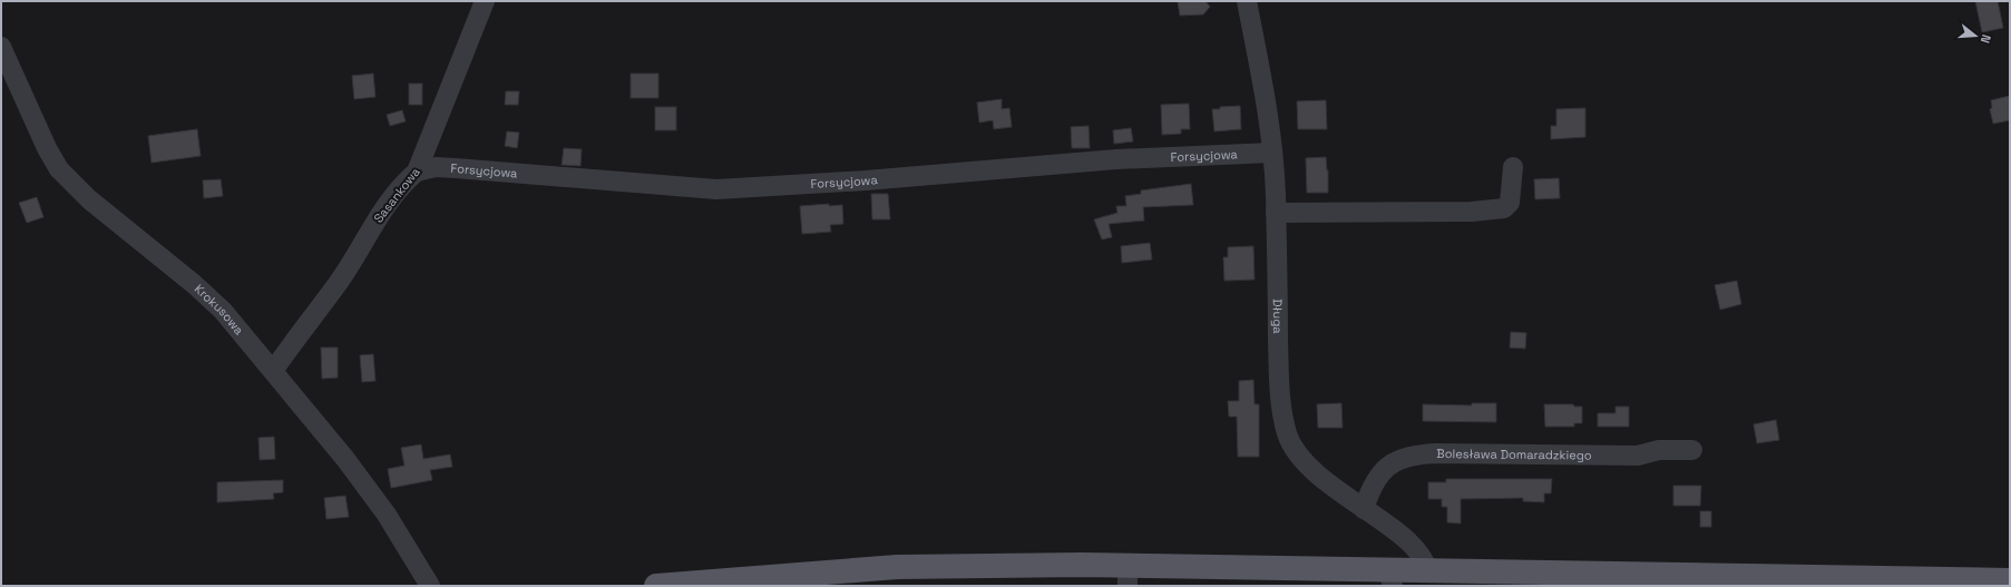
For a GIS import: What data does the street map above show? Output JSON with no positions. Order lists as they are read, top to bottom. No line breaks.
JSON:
{"streets":{"street":["Forsycjowa","Sasankowa","Krokusowa","Długa","Bolesława Domaradzkiego"]},"crossings":[["Forsycjowa","Sasankowa"],["Forsycjowa","Długa"],["Sasankowa","Krokusowa"],["Długa","Bolesława Domaradzkiego"]],"north":"right"}
